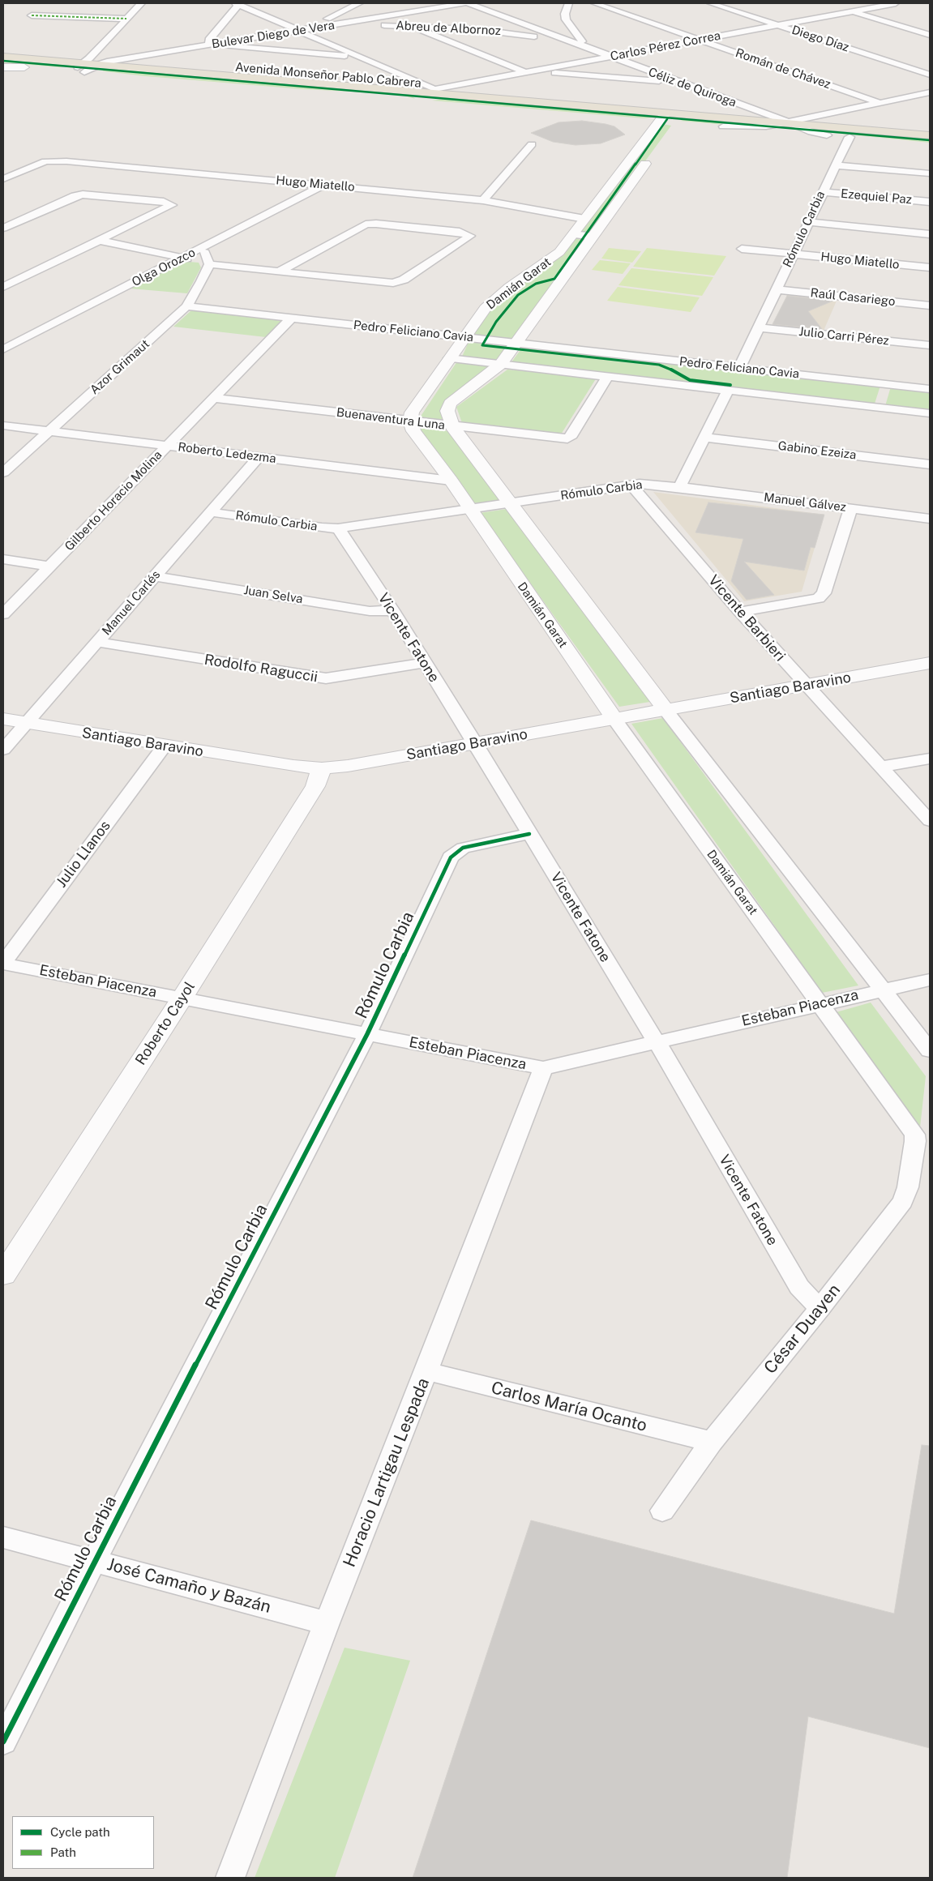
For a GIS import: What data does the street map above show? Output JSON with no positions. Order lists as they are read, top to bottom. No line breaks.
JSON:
{"streets":{"main road":["Avenida Monseñor Pablo Cabrera","Damián Garat","Santiago Baravino","Roberto Cayol"],"street":["Abreu de Albornoz","Bulevar Diego de Vera","Diego Díaz","Carlos Pérez Correa","Román de Chávez","Céliz de Quiroga","Hugo Miatello","Ezequiel Paz","Rómulo Carbia","Olga Orozco","Raúl Casariego","Pedro Feliciano Cavia","Julio Carri Pérez","Azor Grimaut","Buenaventura Luna","Gabino Ezeiza","Roberto Ledezma","Gilberto Horacio Molina","Manuel Gálvez","Juan Selva","Manuel Carlés","Vicente Barbieri","Vicente Fatone","Rodolfo Raguccii","Julio Llanos","Esteban Piacenza","César Duayen","Carlos María Ocanto","Horacio Lartigau Lespada","José Camaño y Bazán"]},"crossings":[["Abreu de Albornoz","Bulevar Diego de Vera"],["Abreu de Albornoz","Céliz de Quiroga"],["Bulevar Diego de Vera","Avenida Monseñor Pablo Cabrera"],["Bulevar Diego de Vera","Céliz de Quiroga"],["Diego Díaz","Carlos Pérez Correa"],["Carlos Pérez Correa","Román de Chávez"],["Carlos Pérez Correa","Avenida Monseñor Pablo Cabrera"],["Carlos Pérez Correa","Céliz de Quiroga"],["Avenida Monseñor Pablo Cabrera","Céliz de Quiroga"],["Avenida Monseñor Pablo Cabrera","Rómulo Carbia"],["Avenida Monseñor Pablo Cabrera","Damián Garat"],["Hugo Miatello","Rómulo Carbia"],["Hugo Miatello","Olga Orozco"],["Hugo Miatello","Damián Garat"],["Ezequiel Paz","Rómulo Carbia"],["Rómulo Carbia","Damián Garat"],["Rómulo Carbia","Raúl Casariego"],["Rómulo Carbia","Pedro Feliciano Cavia"],["Rómulo Carbia","Julio Carri Pérez"],["Rómulo Carbia","Manuel Gálvez"],["Rómulo Carbia","Manuel Carlés"],["Rómulo Carbia","Vicente Barbieri"],["Rómulo Carbia","Vicente Fatone"],["Rómulo Carbia","Esteban Piacenza"],["Rómulo Carbia","José Camaño y Bazán"],["Damián Garat","Pedro Feliciano Cavia"],["Damián Garat","Buenaventura Luna"],["Damián Garat","Roberto Ledezma"],["Damián Garat","Santiago Baravino"],["Damián Garat","Esteban Piacenza"],["Damián Garat","César Duayen"],["Pedro Feliciano Cavia","Azor Grimaut"],["Pedro Feliciano Cavia","Buenaventura Luna"],["Pedro Feliciano Cavia","Gilberto Horacio Molina"],["Azor Grimaut","Roberto Ledezma"],["Buenaventura Luna","Gilberto Horacio Molina"],["Roberto Ledezma","Gilberto Horacio Molina"],["Roberto Ledezma","Manuel Carlés"],["Juan Selva","Manuel Carlés"],["Juan Selva","Vicente Fatone"],["Manuel Carlés","Rodolfo Raguccii"],["Manuel Carlés","Santiago Baravino"],["Vicente Barbieri","Santiago Baravino"],["Vicente Fatone","Rodolfo Raguccii"],["Vicente Fatone","Santiago Baravino"],["Vicente Fatone","Esteban Piacenza"],["Vicente Fatone","César Duayen"],["Santiago Baravino","Julio Llanos"],["Santiago Baravino","Roberto Cayol"],["Julio Llanos","Esteban Piacenza"],["Esteban Piacenza","Roberto Cayol"],["Esteban Piacenza","Horacio Lartigau Lespada"],["César Duayen","Carlos María Ocanto"],["Carlos María Ocanto","Horacio Lartigau Lespada"],["Horacio Lartigau Lespada","José Camaño y Bazán"]],"legend":["Cycle path","Path"]}
